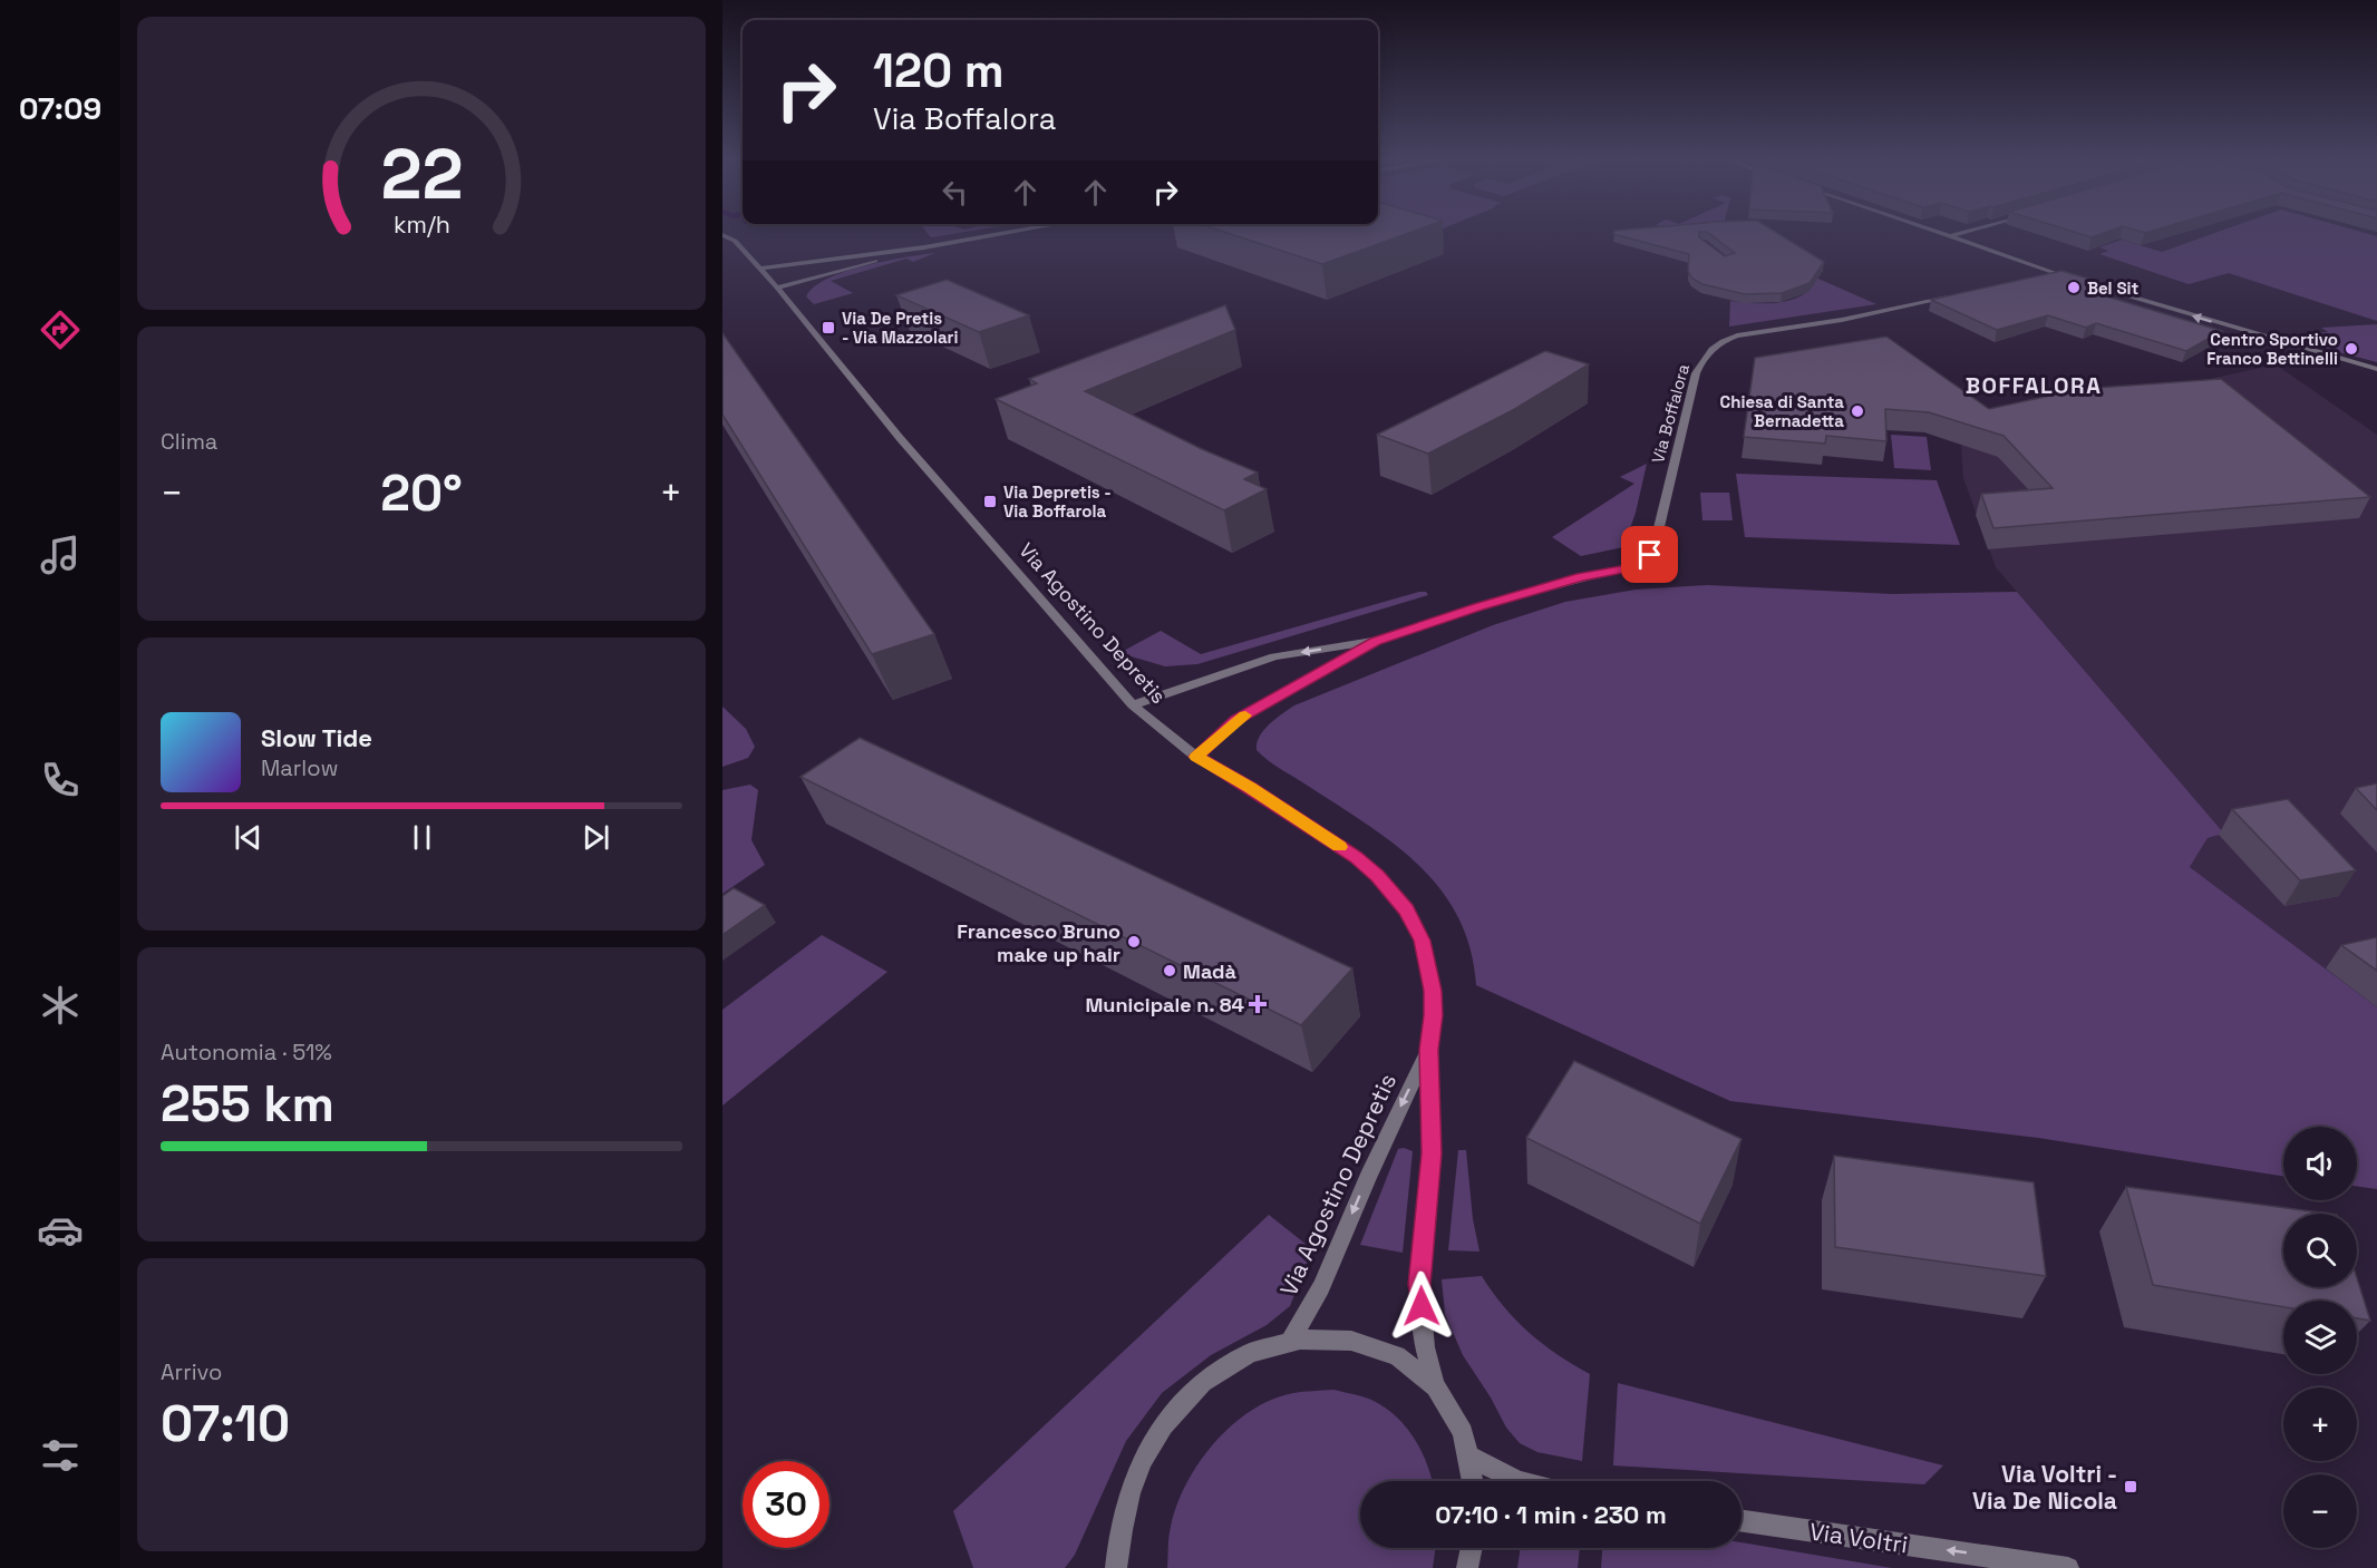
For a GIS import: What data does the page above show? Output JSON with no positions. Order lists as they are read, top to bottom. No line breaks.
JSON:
{"streets":{"street":["Via Boffalora","Via Agostino Depretis","Via Voltri"]},"crossings":[["Via Boffalora","Via Agostino Depretis"]],"one_way":["Via Voltri"],"districts":["BOFFALORA"],"places":{"other":["Bel Sit","Centro Sportivo Franco Bettinelli","Chiesa di Santa Bernadetta","Francesco Bruno make up hair","Madà"],"transit":["Via De Pretis - Via Mazzolari","Via Depretis - Via Boffarola","Via Voltri - Via De Nicola"],"health":["Municipale n. 84"]},"page":{"tabs":"07:09","turn":["120 m","Via Boffalora"],"tile":["Clima",["Autonomia · 51%","255 km"],["Arrivo","07:10"]],"heat":["−","20°","+"],"song":["Slow Tide","Marlow"],"map_buttons":["+","−"],"limit":"30","trip":"07:10 · 1 min · 230 m","gauge":["22","km/h"]}}
